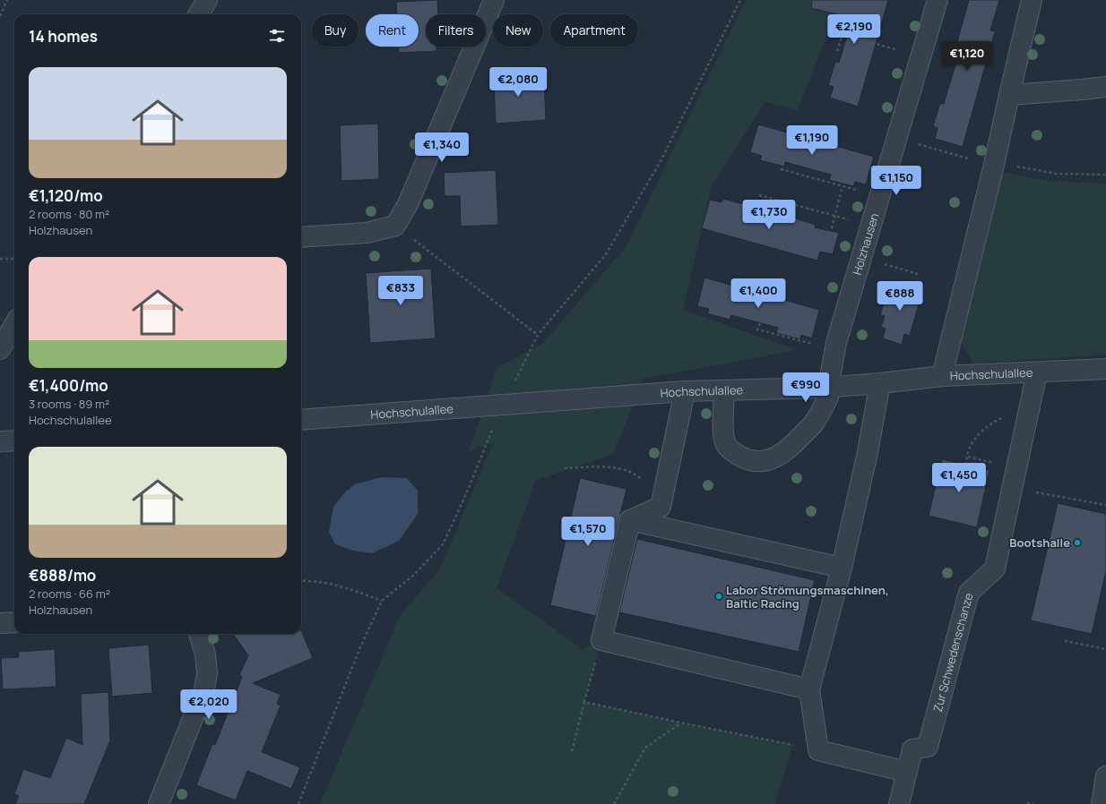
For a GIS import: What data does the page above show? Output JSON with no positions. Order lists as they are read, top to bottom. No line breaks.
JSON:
{"streets":{"street":["Holzhausen","Hochschulallee","Zur Schwedenschanze"]},"crossings":[["Holzhausen","Hochschulallee"],["Hochschulallee","Zur Schwedenschanze"]],"places":["Bootshalle","Labor Strömungsmaschinen, Baltic Racing"],"page":{"price":["€2,190","€1,120","€2,080","€1,190","€1,340","€1,150","€1,730","€833","€1,400","€888","€990","€1,450","€1,570","€2,020"],"chip":["Buy","Rent","Filters","New","Apartment"],"heading":"14 homes","list":[{"name":"€1,120/mo","note":"2 rooms · 80 m² · Holzhausen"},{"name":"€1,400/mo","note":"3 rooms · 89 m² · Hochschulallee"},{"name":"€888/mo","note":"2 rooms · 66 m² · Holzhausen"}]}}
